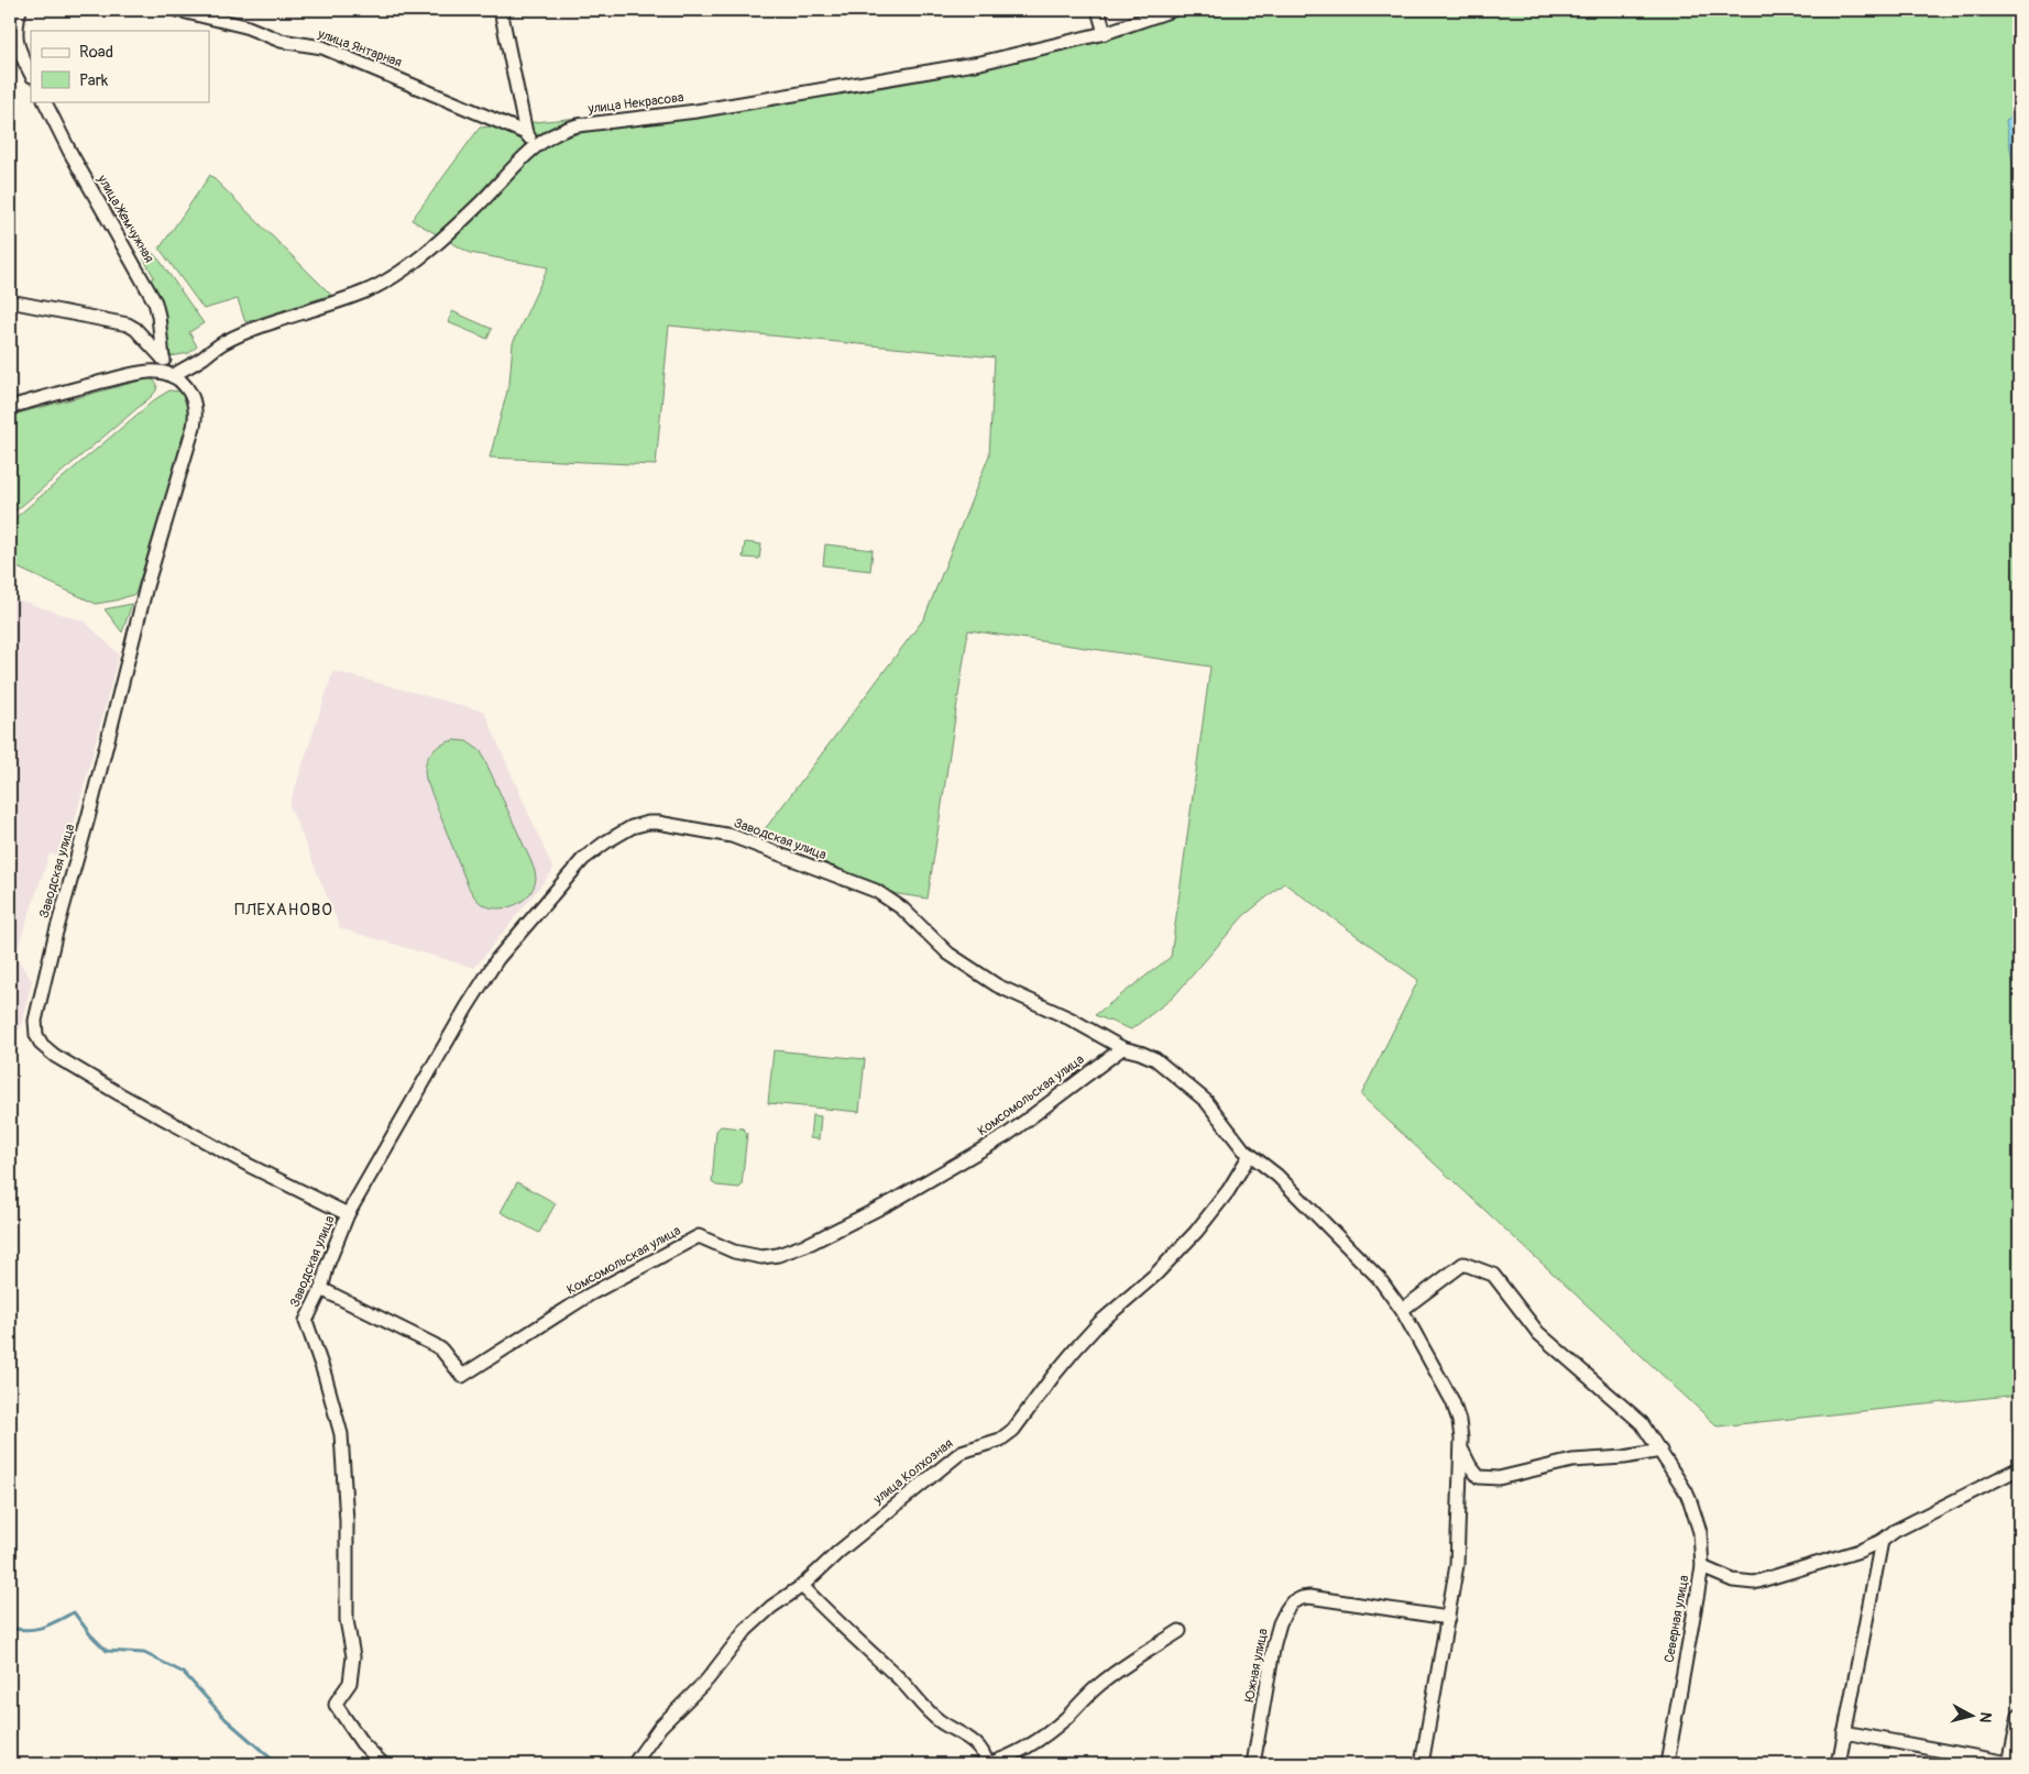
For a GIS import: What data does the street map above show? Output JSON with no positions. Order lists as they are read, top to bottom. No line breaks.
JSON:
{"streets":{"street":["улица Янтарная","улица Некрасова","улица Жемчужная","Заводская улица","Комсомольская улица","улица Колхозная","Северная улица","Южная улица"]},"crossings":[["улица Некрасова","Заводская улица"],["Заводская улица","Комсомольская улица"],["Заводская улица","улица Колхозная"]],"districts":["ПЛЕХАНОВО"],"legend":["Road","Park"],"north":"right"}
